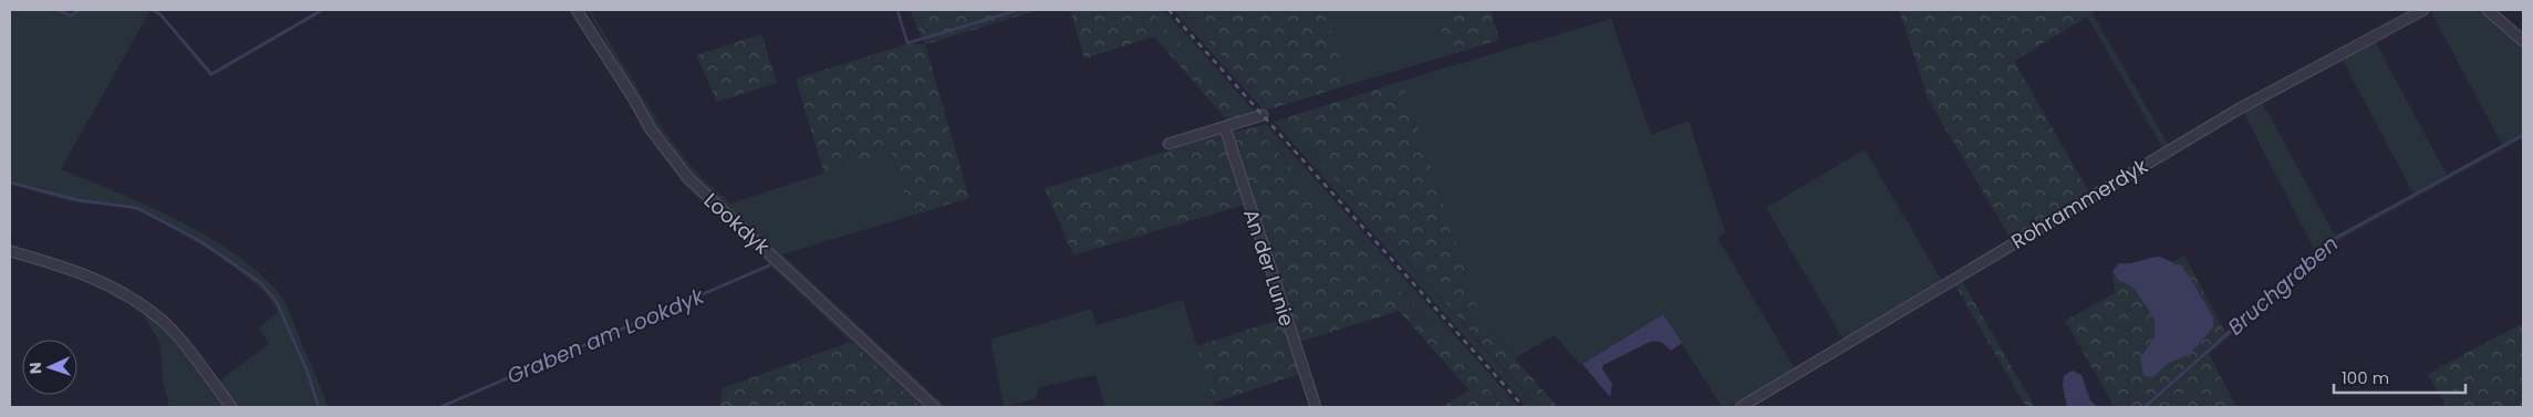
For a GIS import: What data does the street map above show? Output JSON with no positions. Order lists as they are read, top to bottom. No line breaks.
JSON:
{"streets":{"street":["Rohrammerdyk","Lookdyk","An der Lunie"]},"water":["Bruchgraben","Graben am Lookdyk"],"scale_bar":"100 m","north":"left"}
